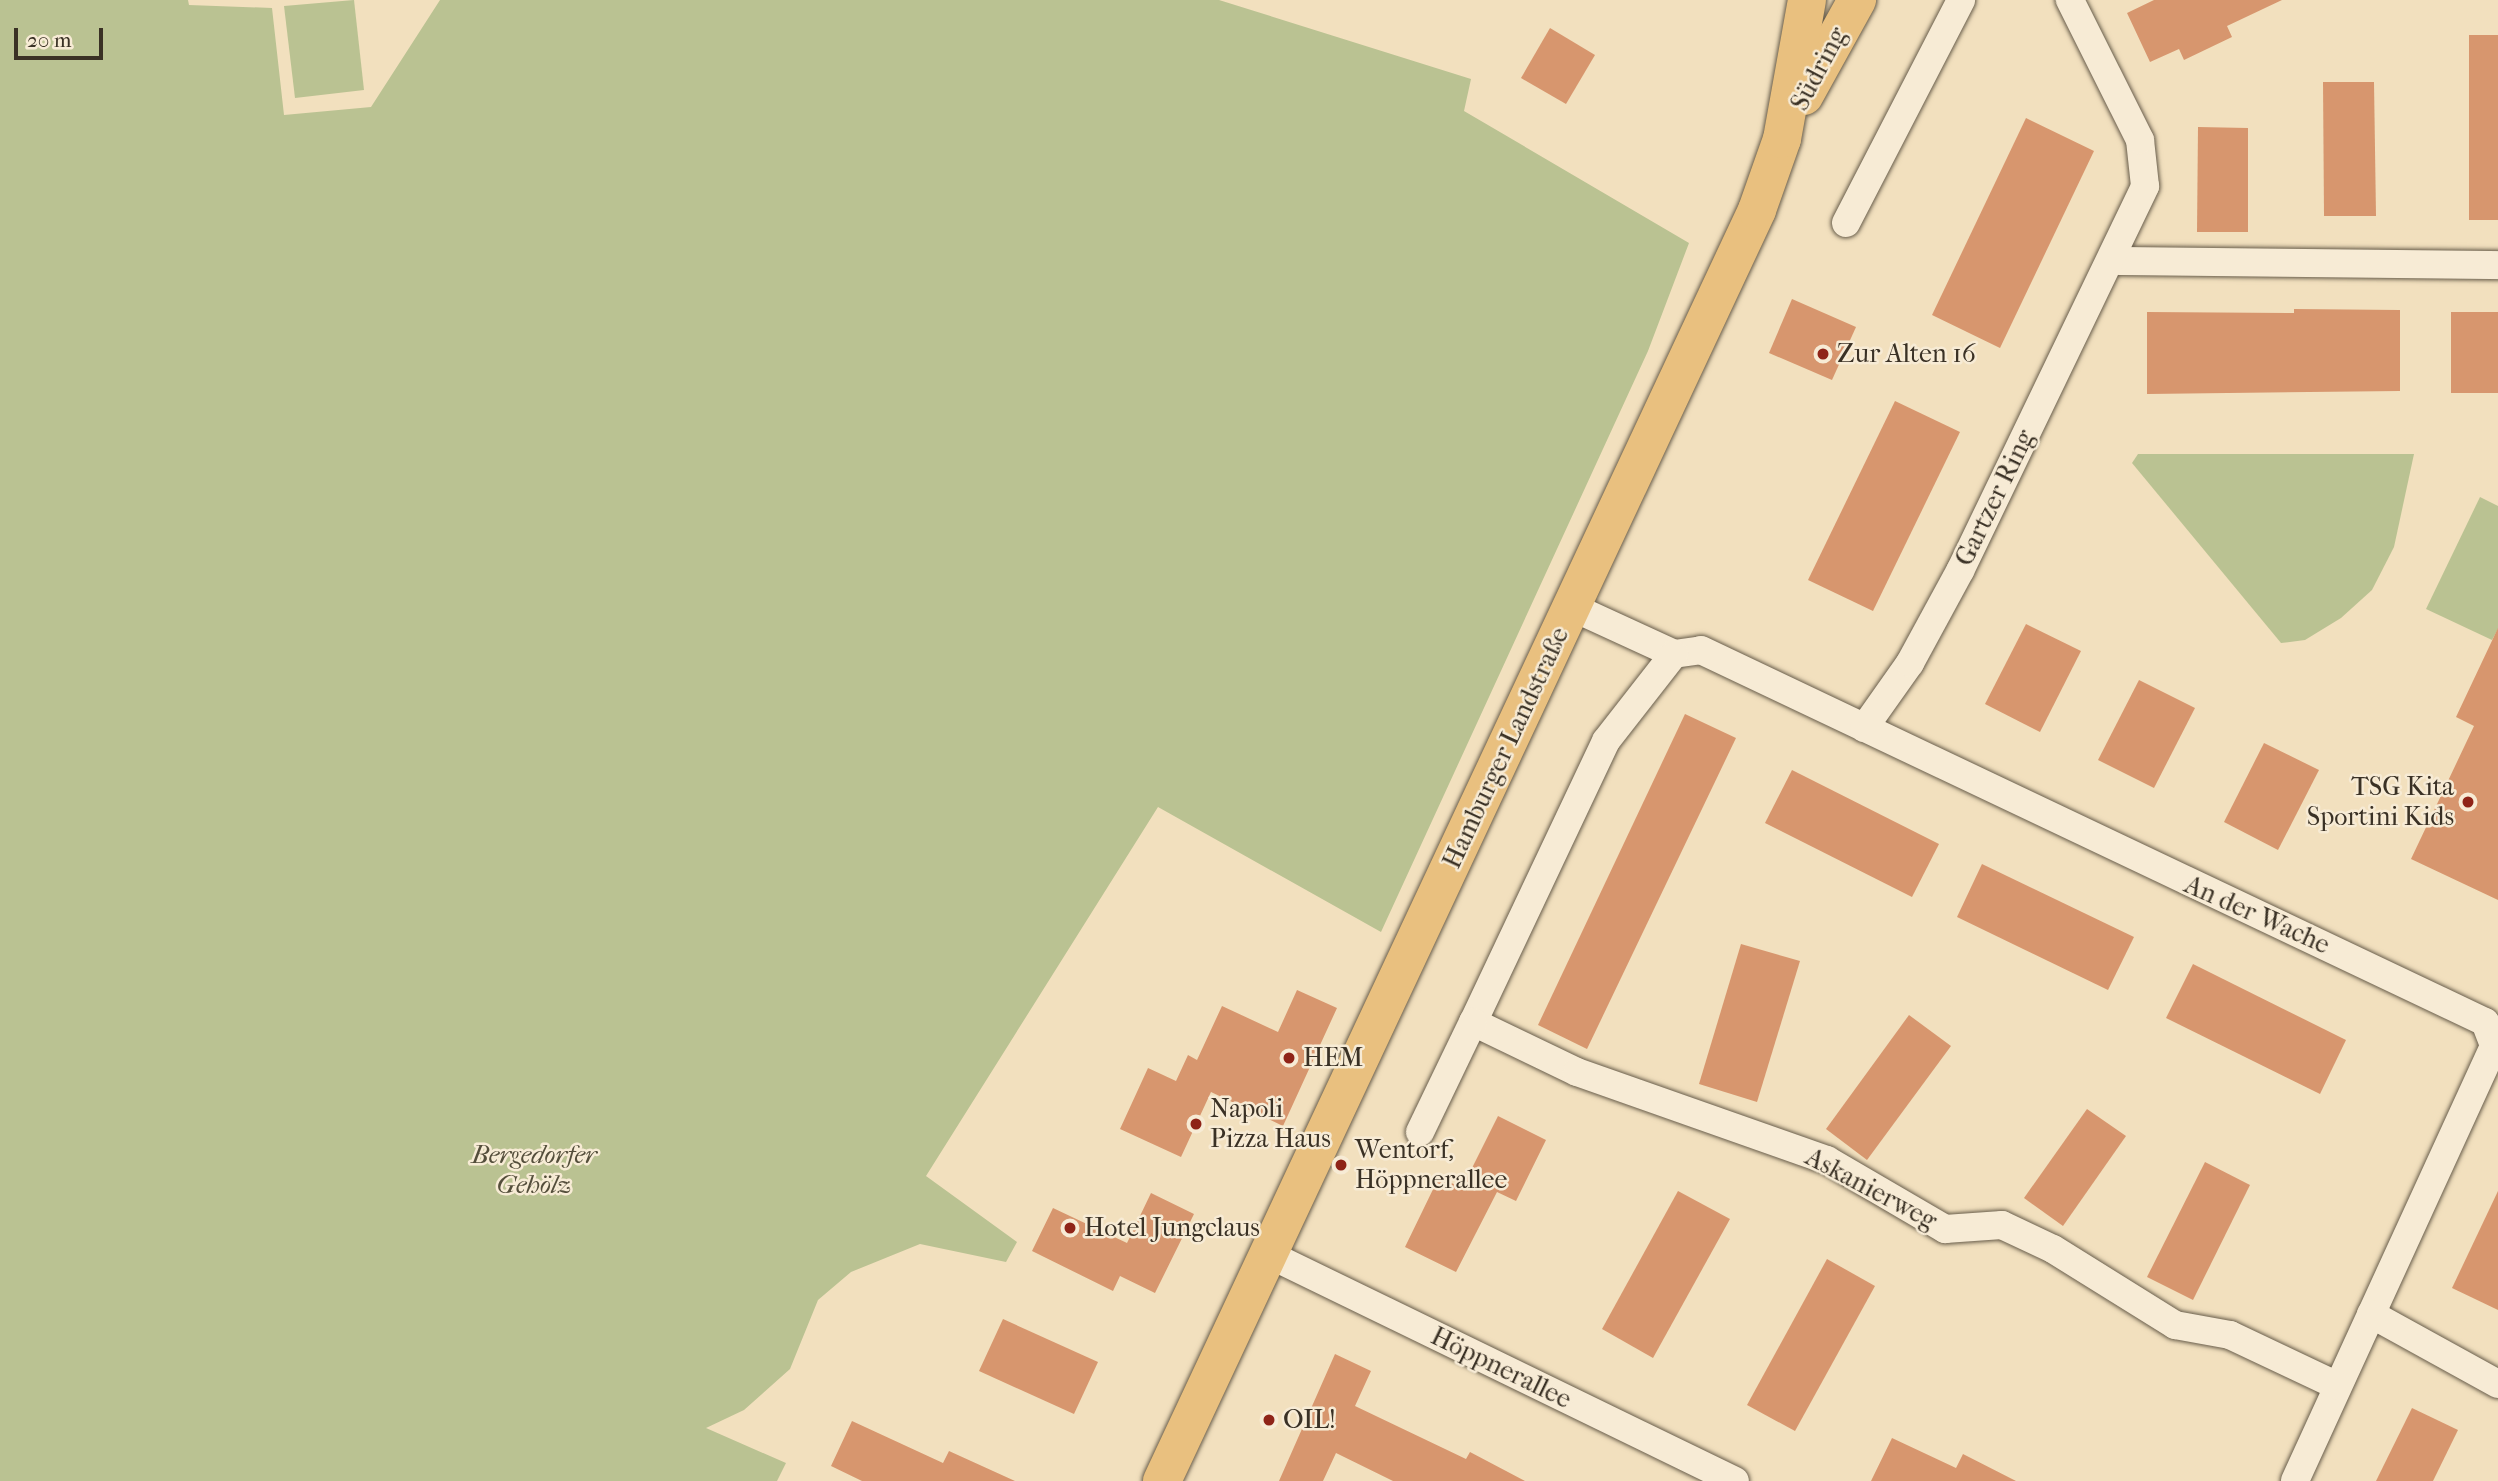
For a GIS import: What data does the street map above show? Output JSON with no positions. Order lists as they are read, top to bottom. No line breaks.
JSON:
{"streets":{"main road":["Südring","Hamburger Landstraße"],"street":["Gartzer Ring","An der Wache","Askanierweg","Höppnerallee"]},"crossings":[["Südring","Hamburger Landstraße"],["Gartzer Ring","An der Wache"],["Hamburger Landstraße","An der Wache"],["Hamburger Landstraße","Höppnerallee"],["An der Wache","Askanierweg"]],"parks":["Bergedorfer Gehölz"],"places":["Zur Alten 16","TSG Kita Sportini Kids","HEM","Napoli Pizza Haus","Wentorf, Höppnerallee","Hotel Jungclaus","OIL!"],"scale_bar":"20 m"}
